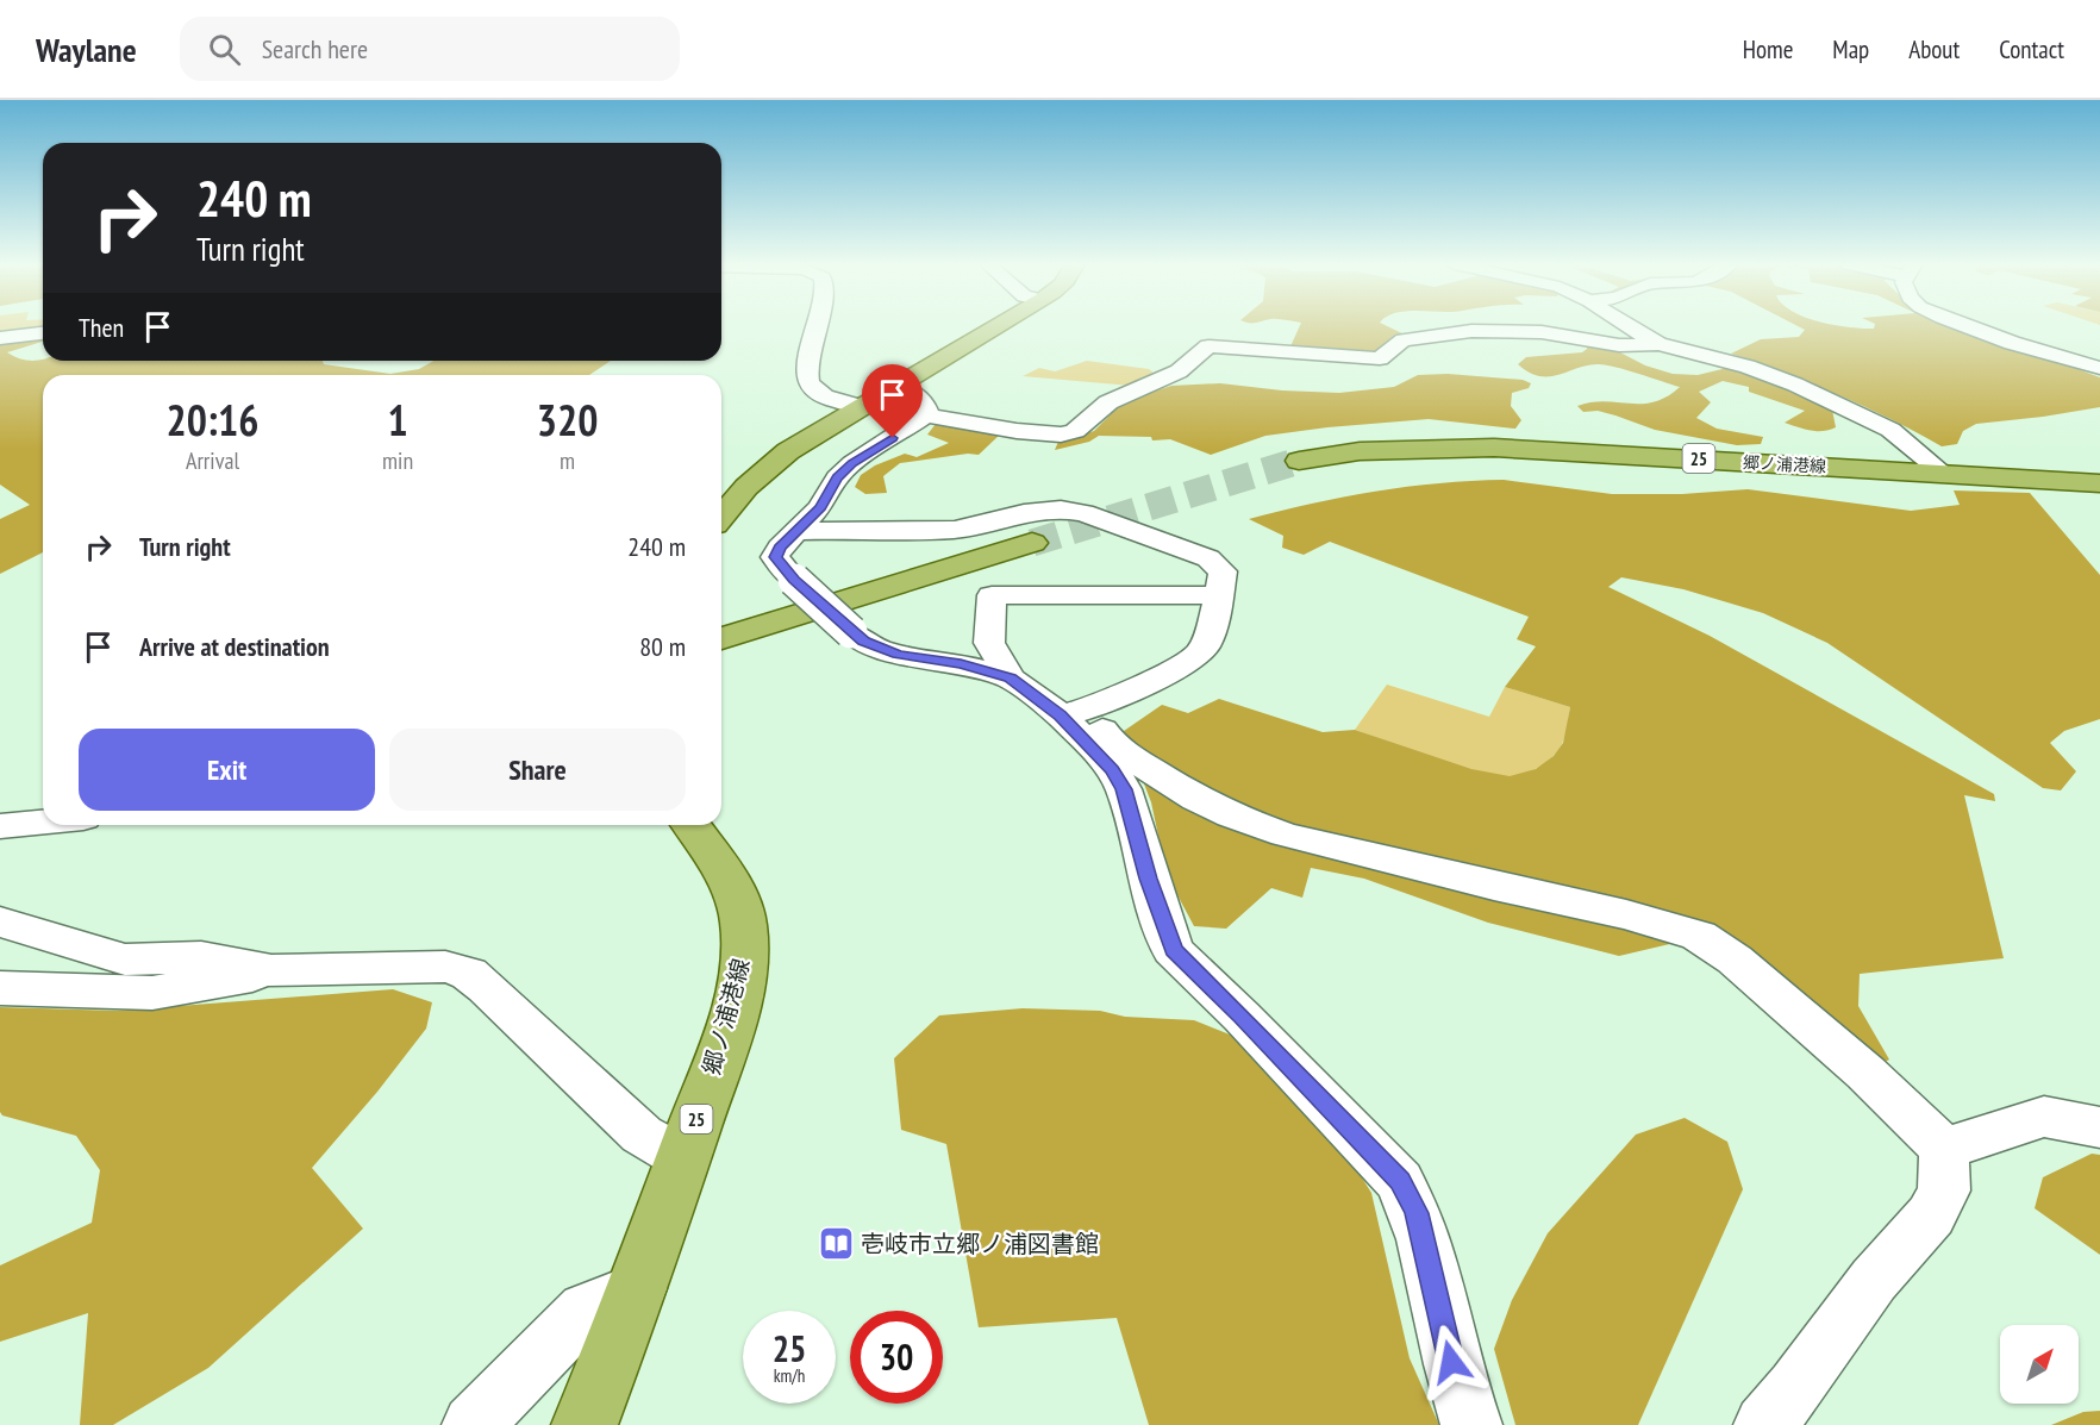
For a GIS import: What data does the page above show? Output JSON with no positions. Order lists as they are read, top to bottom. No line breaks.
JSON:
{"streets":{"main road":["25","郷ノ浦港線"]},"places":{"library":["壱岐市立郷ノ浦図書館"]},"north":"top right","page":{"header":"Waylane","search":"Search here","nav":["Home","Map","About","Contact"],"turn":["240 m","Turn right"],"then":"Then","eta":["20:16","Arrival","1","min","320","m"],"list":[{"name":"Turn right","value":"240 m"},{"name":"Arrive at destination","value":"80 m"}],"buttons":["Exit","Share"],"speed":"25 km/h","limit":"30"}}
